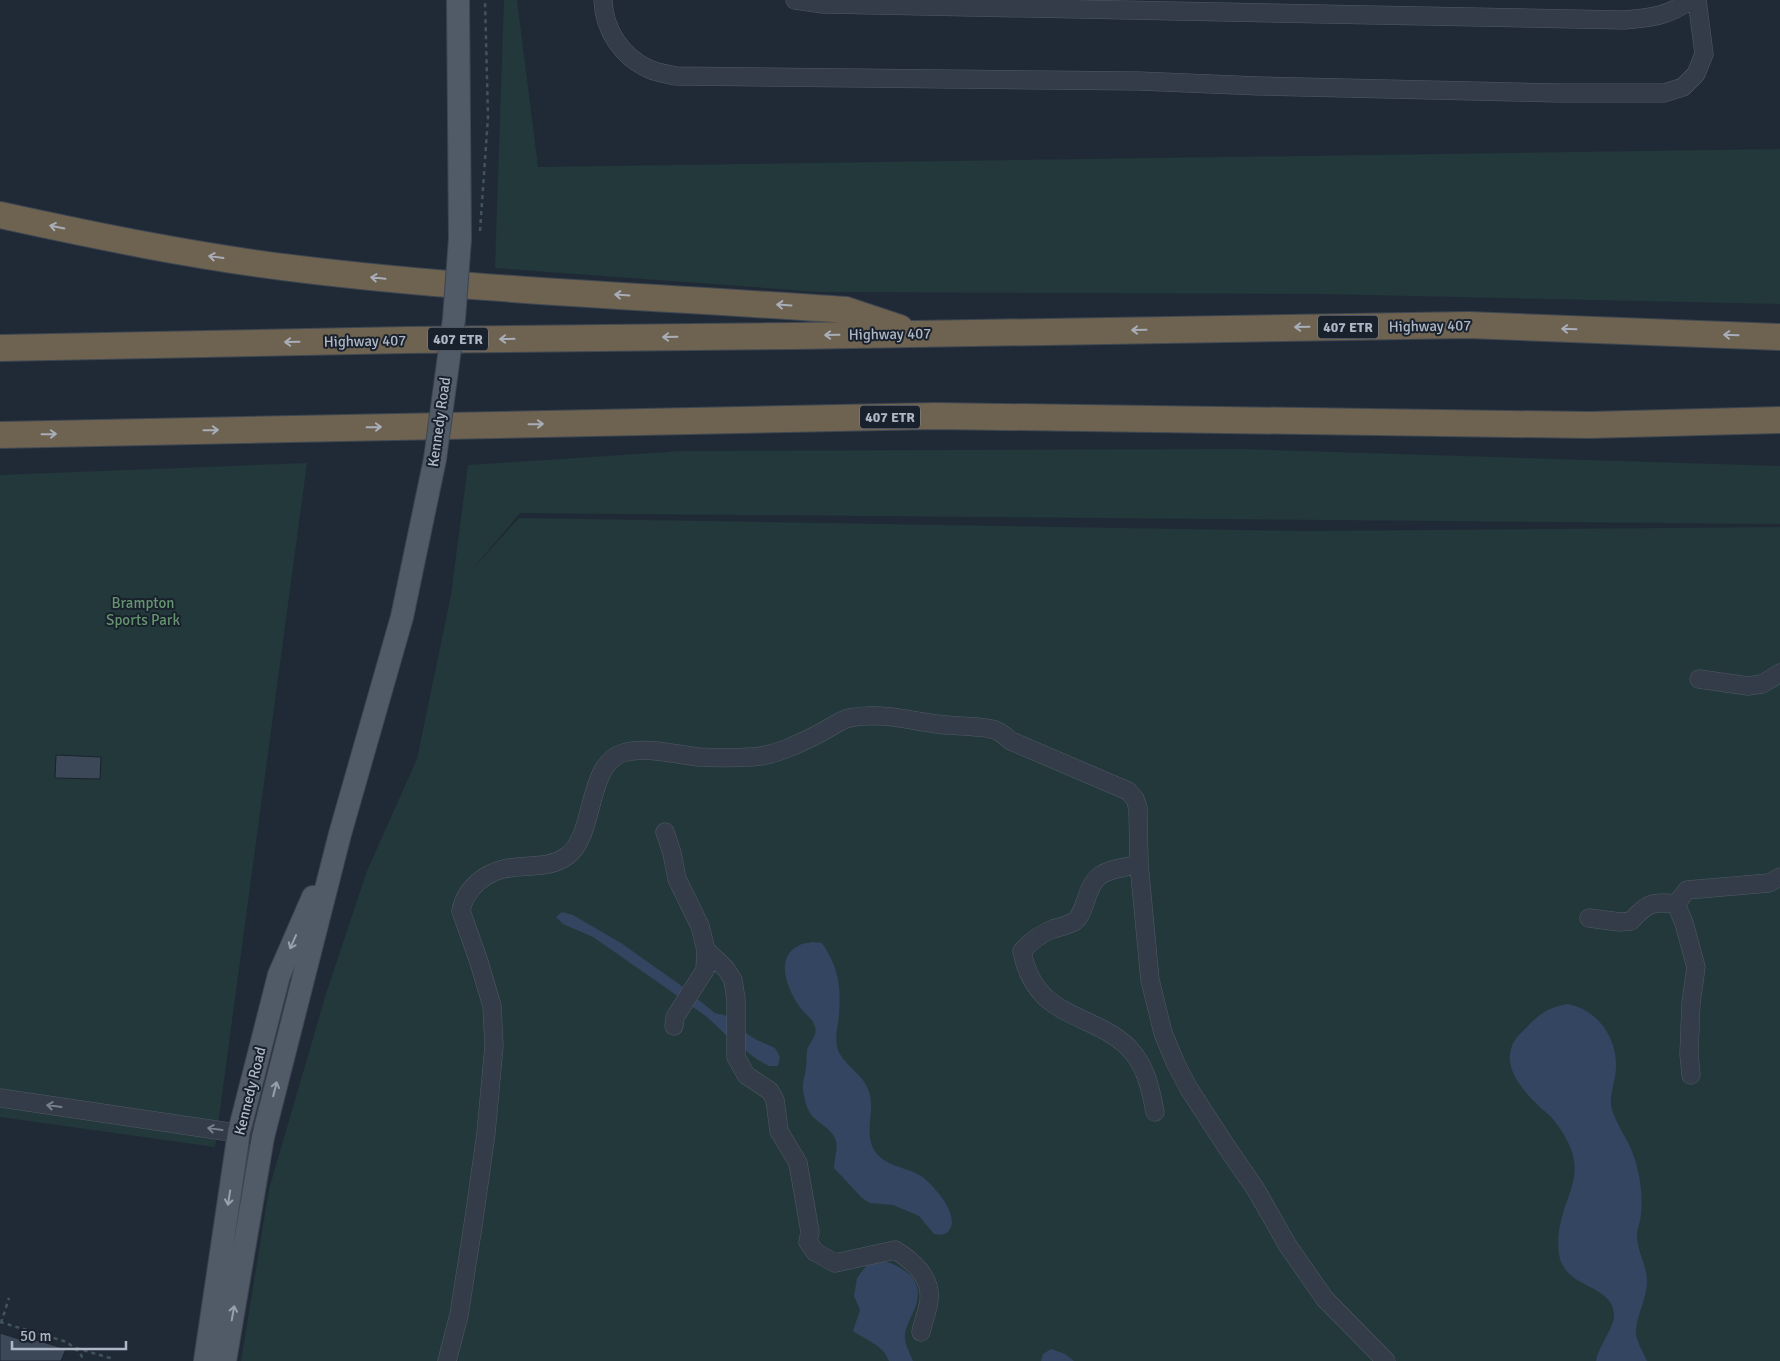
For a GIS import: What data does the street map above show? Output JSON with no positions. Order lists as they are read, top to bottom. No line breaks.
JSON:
{"streets":{"highway":["Highway 407","407 ETR"],"main road":["Kennedy Road"]},"parks":["Brampton Sports Park"],"scale_bar":"50 m"}
